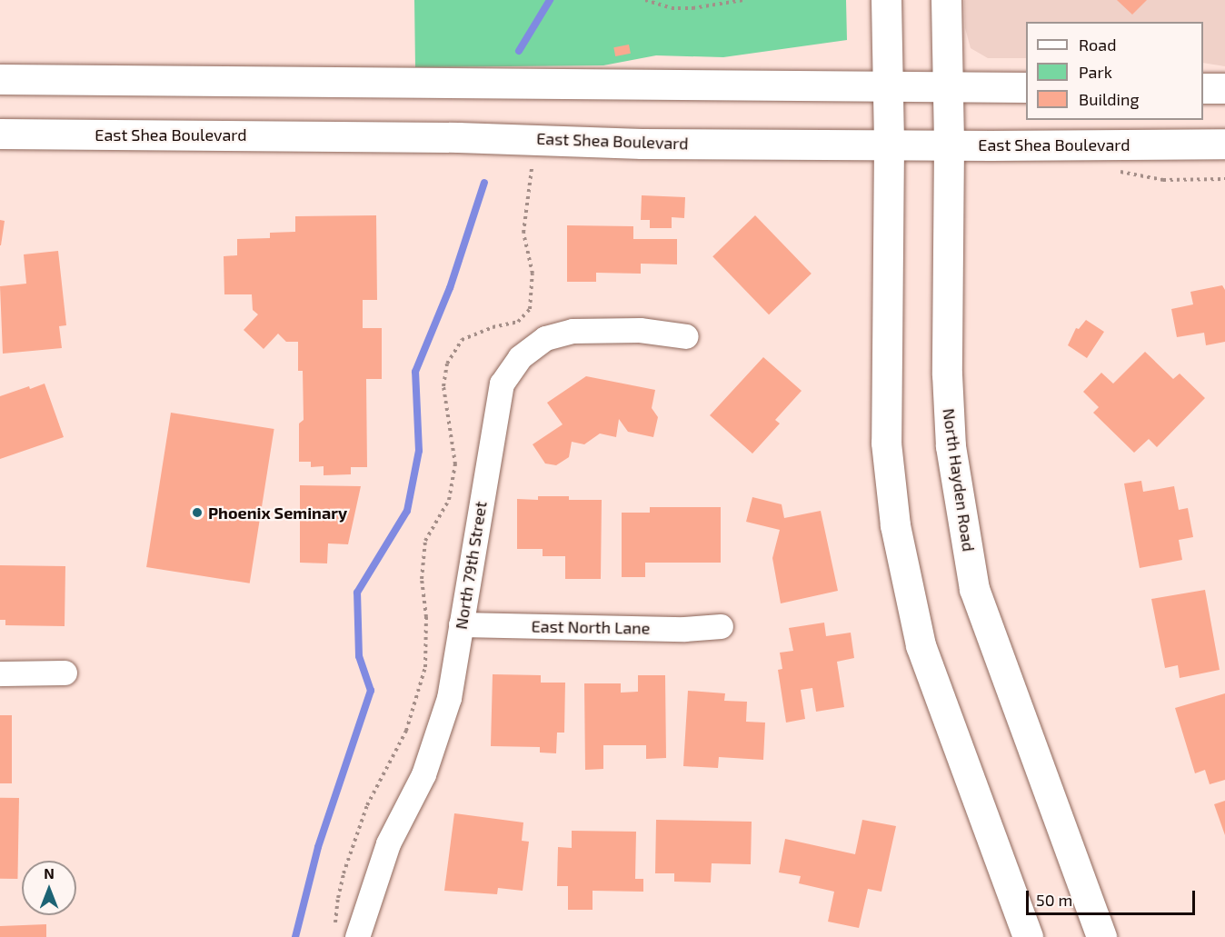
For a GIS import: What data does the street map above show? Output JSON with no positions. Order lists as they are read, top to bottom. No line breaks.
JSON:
{"streets":{"main road":["East Shea Boulevard","North Hayden Road"],"street":["North 79th Street","East North Lane"]},"crossings":[["East Shea Boulevard","North Hayden Road"],["North 79th Street","East North Lane"]],"places":["Phoenix Seminary"],"legend":["Road","Park","Building"],"scale_bar":"50 m","north":"top"}
